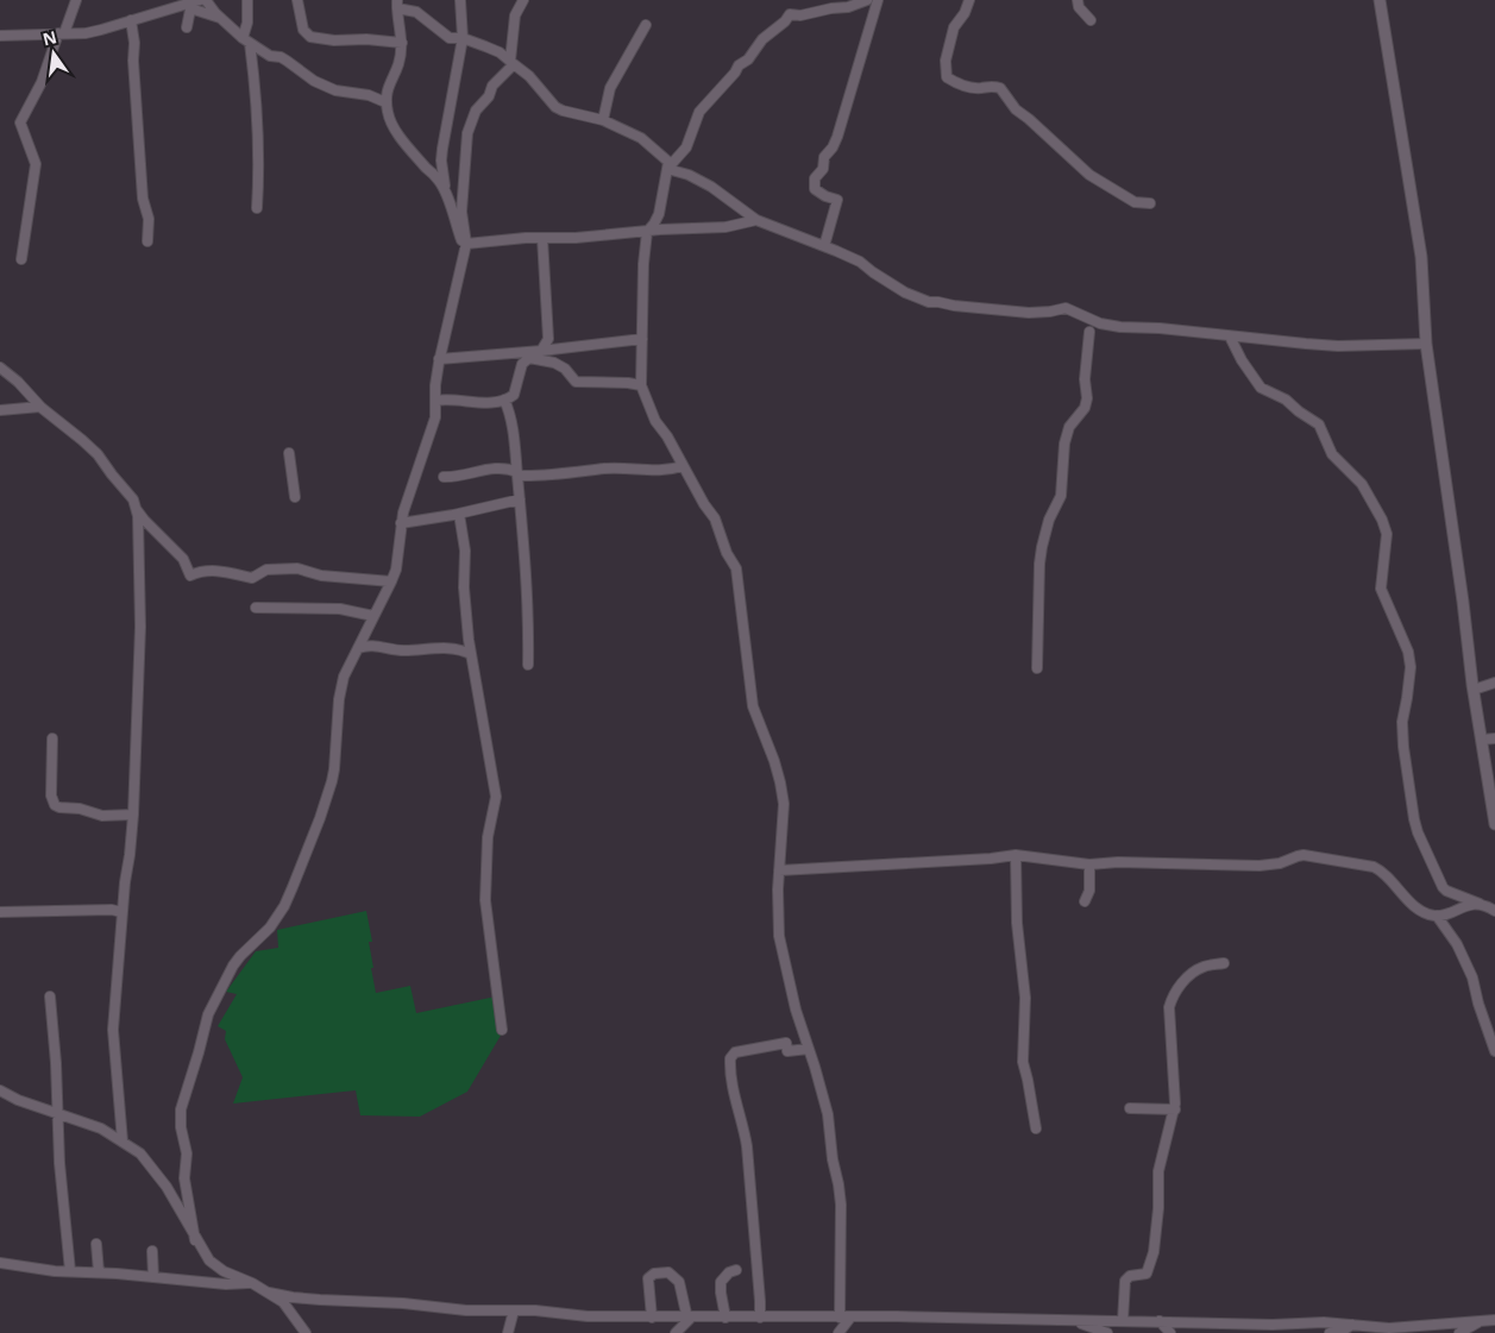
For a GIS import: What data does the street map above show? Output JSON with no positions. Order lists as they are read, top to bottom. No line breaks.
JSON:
{"north":"top"}
